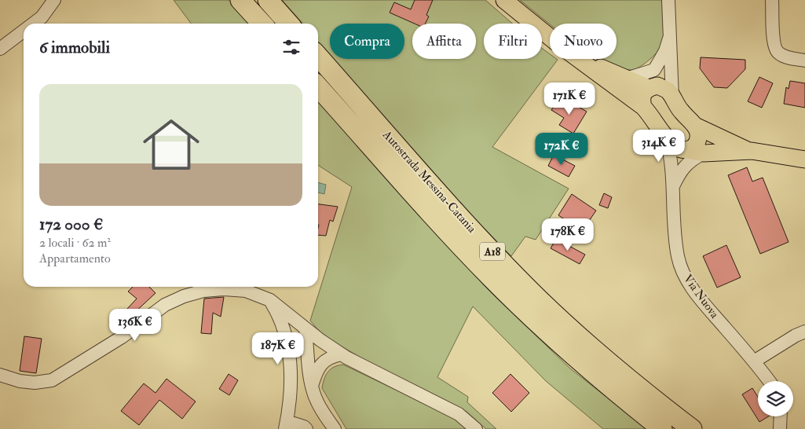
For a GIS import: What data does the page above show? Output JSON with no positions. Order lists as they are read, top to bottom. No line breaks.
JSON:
{"streets":{"highway":["Autostrada Messina-Catania","A18"],"street":["Via Nuova"]},"page":{"chip":["Compra","Affitta","Filtri","Nuovo"],"heading":"6 immobili","list":[{"name":"172 000 €","note":"2 locali · 62 m² · Appartamento"}],"price":["171K €","314K €","172K €","178K €","136K €","187K €"]}}
